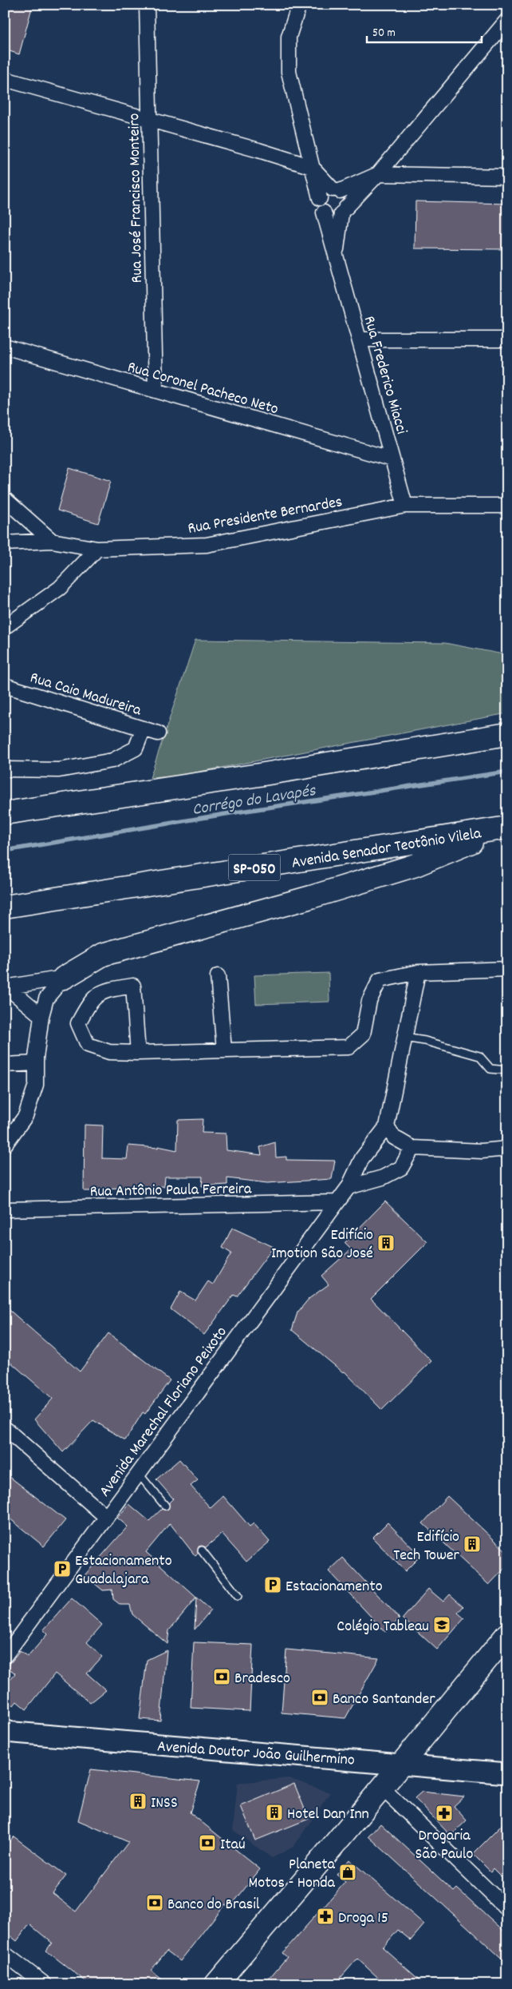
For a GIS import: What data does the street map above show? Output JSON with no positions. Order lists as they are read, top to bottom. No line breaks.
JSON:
{"streets":{"main road":["Avenida Senador Teotônio Vilela","SP-050","Avenida Doutor João Guilhermino"],"street":["Rua José Francisco Monteiro","Rua Frederico Miacci","Rua Coronel Pacheco Neto","Rua Presidente Bernardes","Rua Caio Madureira","Rua Antônio Paula Ferreira","Avenida Marechal Floriano Peixoto"]},"crossings":[["Rua José Francisco Monteiro","Rua Coronel Pacheco Neto"],["Rua Frederico Miacci","Rua Coronel Pacheco Neto"],["Rua Frederico Miacci","Rua Presidente Bernardes"],["Rua Antônio Paula Ferreira","Avenida Marechal Floriano Peixoto"]],"water":["Corrégo do Lavapés"],"places":{"building":["Edifício Imotion São José","Edifício Tech Tower","INSS","Hotel Dan Inn"],"parking":["Estacionamento Guadalajara","Estacionamento"],"school or university":["Colégio Tableau"],"bank":["Bradesco","Banco Santander","Itaú","Banco do Brasil"],"pharmacy":["Drogaria São Paulo","Droga 15"],"shop":["Planeta Motos - Honda"]},"scale_bar":"50 m"}
